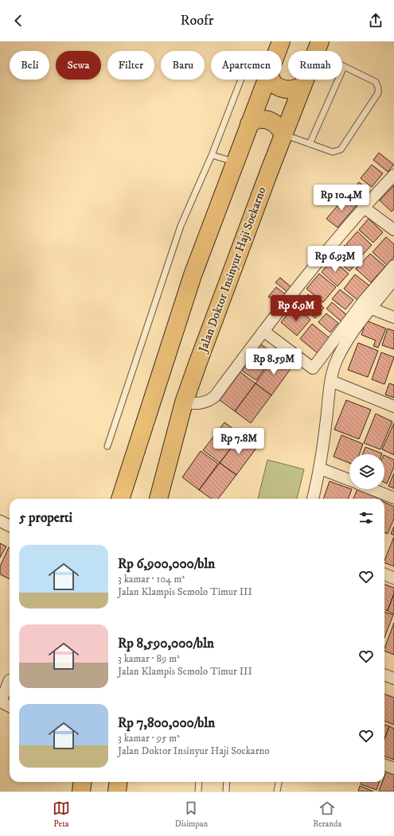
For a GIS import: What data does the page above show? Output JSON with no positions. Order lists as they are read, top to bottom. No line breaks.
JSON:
{"streets":{"main road":["Jalan Doktor Insinyur Haji Soekarno"]},"page":{"header":"Roofr","chip":["Beli","Sewa","Filter","Baru","Apartemen","Rumah"],"price":["Rp 10.4M","Rp 6.93M","Rp 6.9M","Rp 8.59M","Rp 7.8M"],"heading":"5 properti","list":[{"name":"Rp 6,900,000/bln","note":"3 kamar · 104 m² · Jalan Klampis Semolo Timur III"},{"name":"Rp 8,590,000/bln","note":"3 kamar · 89 m² · Jalan Klampis Semolo Timur III"},{"name":"Rp 7,800,000/bln","note":"3 kamar · 95 m² · Jalan Doktor Insinyur Haji Soekarno"}],"tabs":["Peta","Disimpan","Beranda"]}}
